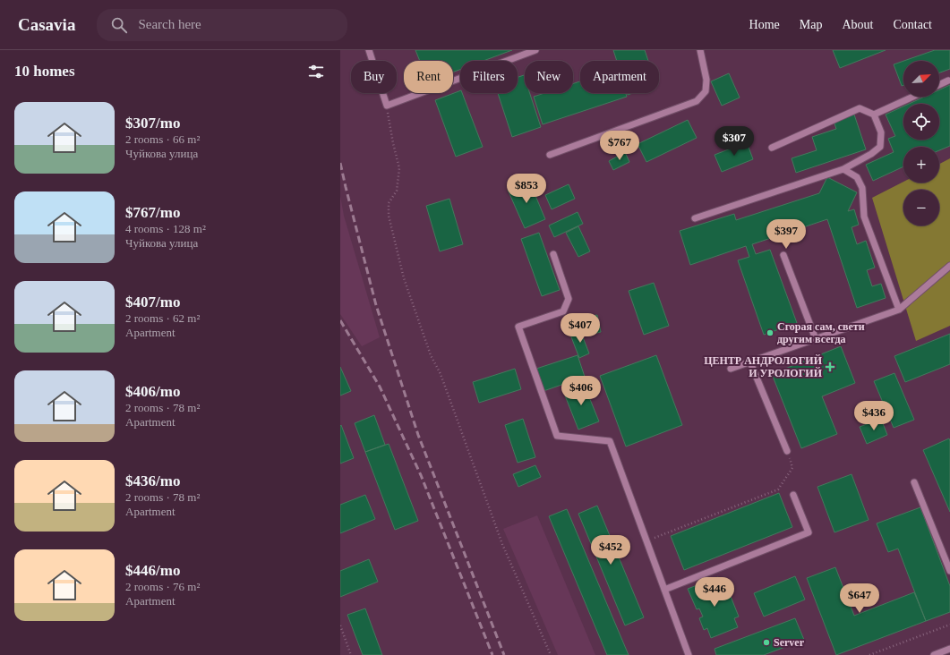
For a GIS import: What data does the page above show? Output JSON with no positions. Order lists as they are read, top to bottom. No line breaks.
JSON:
{"places":{"other":["Сгорая сам, свети другим всегда","Server"],"health":["ЦЕНТР АНДРОЛОГИЙ И УРОЛОГИЙ"]},"north":"top right","page":{"header":"Casavia","search":"Search here","nav":["Home","Map","About","Contact"],"heading":"10 homes","map_buttons":["+","−"],"chip":["Buy","Rent","Filters","New","Apartment"],"list":[{"name":"$307/mo","note":"2 rooms · 66 m² · Чуйкова улица"},{"name":"$767/mo","note":"4 rooms · 128 m² · Чуйкова улица"},{"name":"$407/mo","note":"2 rooms · 62 m² · Apartment"},{"name":"$406/mo","note":"2 rooms · 78 m² · Apartment"},{"name":"$436/mo","note":"2 rooms · 78 m² · Apartment"},{"name":"$446/mo","note":"2 rooms · 76 m² · Apartment"}],"price":["$307","$767","$853","$397","$407","$406","$436","$452","$446","$647"]}}
